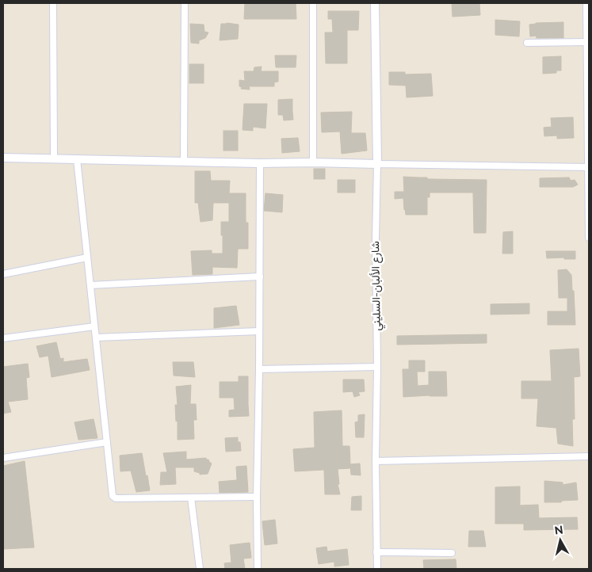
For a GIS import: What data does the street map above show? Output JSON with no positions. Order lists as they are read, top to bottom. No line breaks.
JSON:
{"streets":{"street":["شارع الألبان-السليني"]},"north":"top"}
